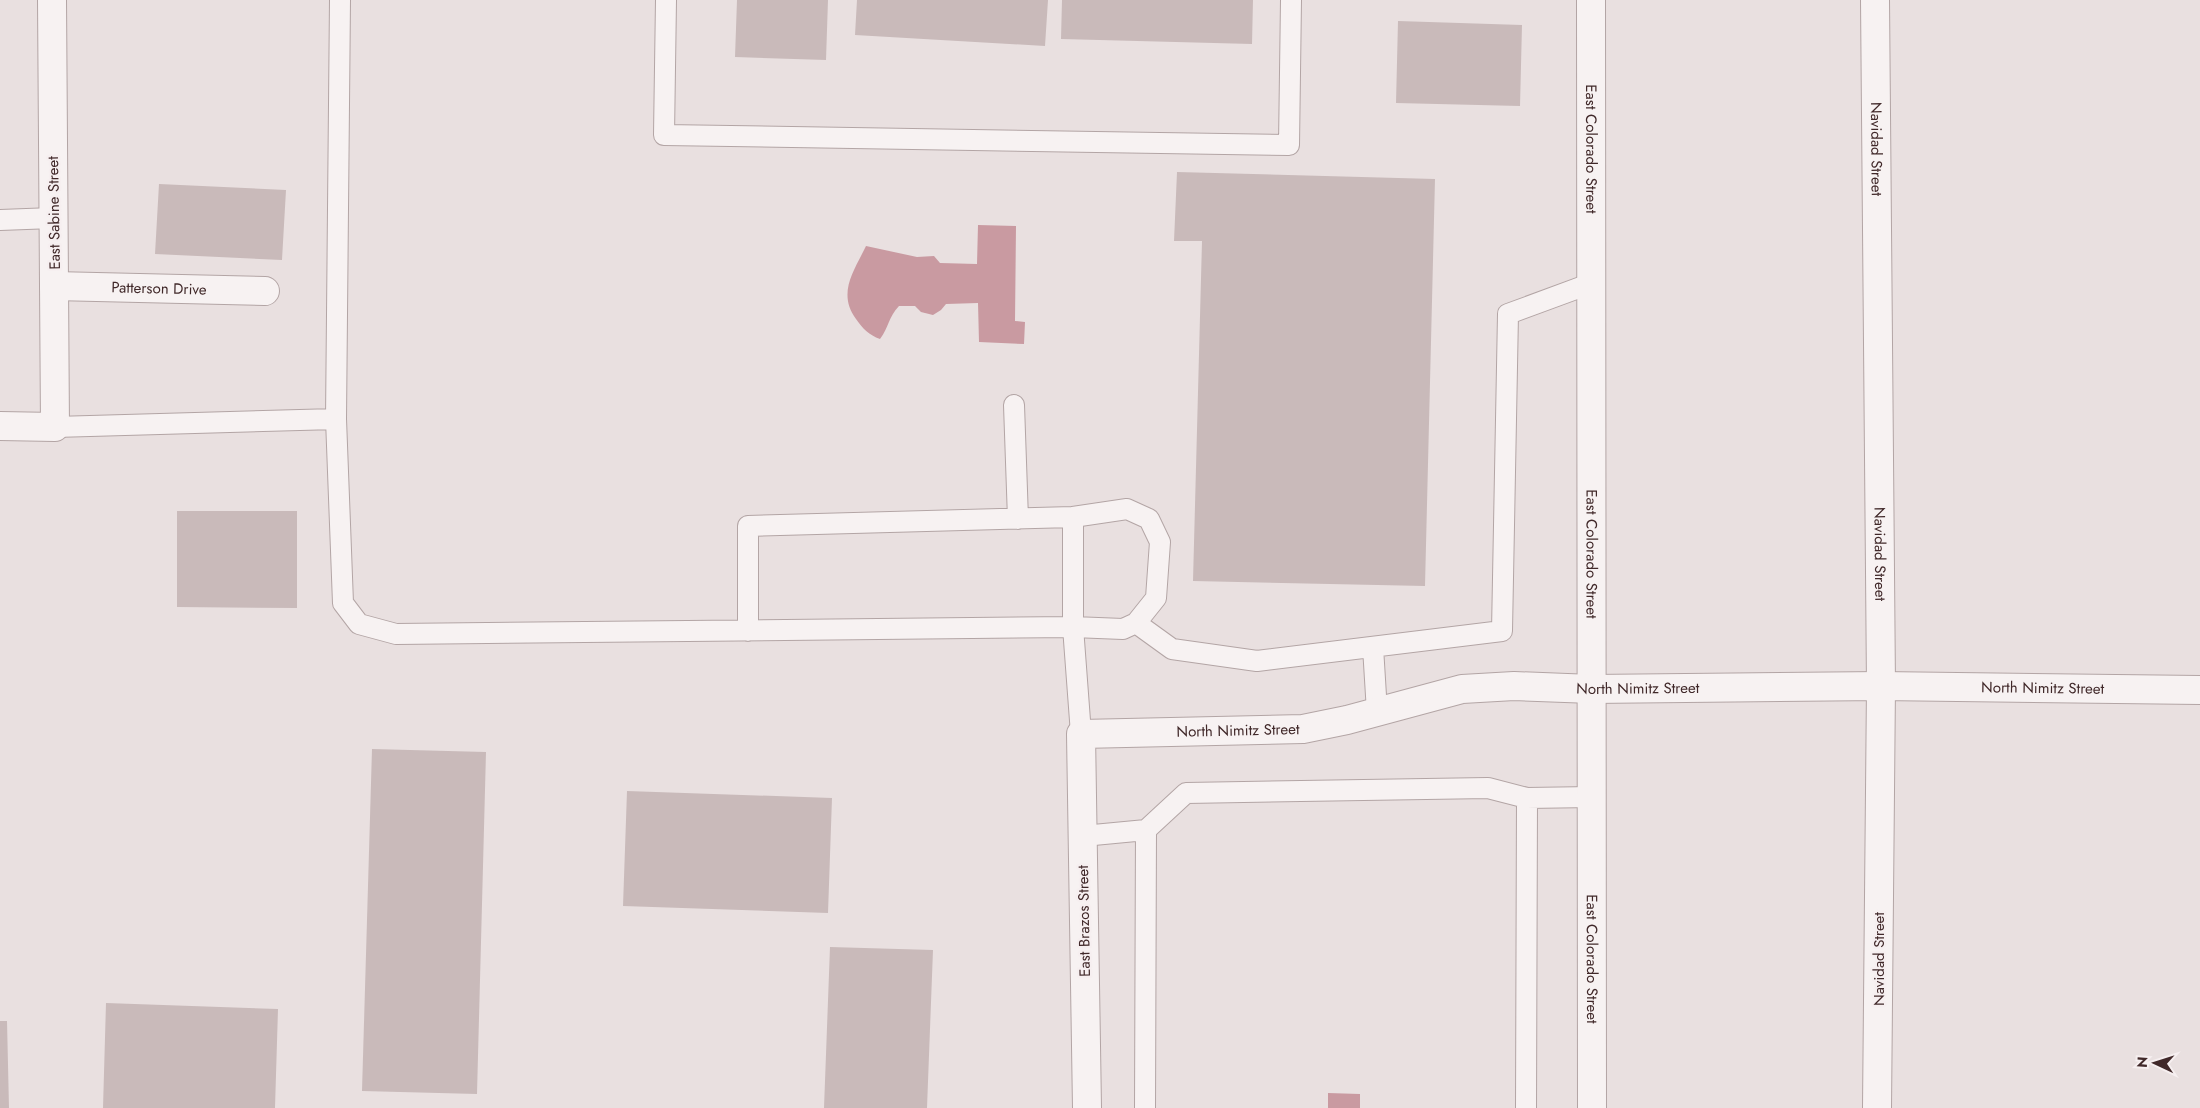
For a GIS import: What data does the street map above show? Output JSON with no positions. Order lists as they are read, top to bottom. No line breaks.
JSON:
{"streets":{"street":["East Colorado Street","Navidad Street","East Sabine Street","Patterson Drive","North Nimitz Street","East Brazos Street"]},"crossings":[["East Colorado Street","North Nimitz Street"],["Navidad Street","North Nimitz Street"],["East Sabine Street","Patterson Drive"],["North Nimitz Street","East Brazos Street"]],"north":"left"}
